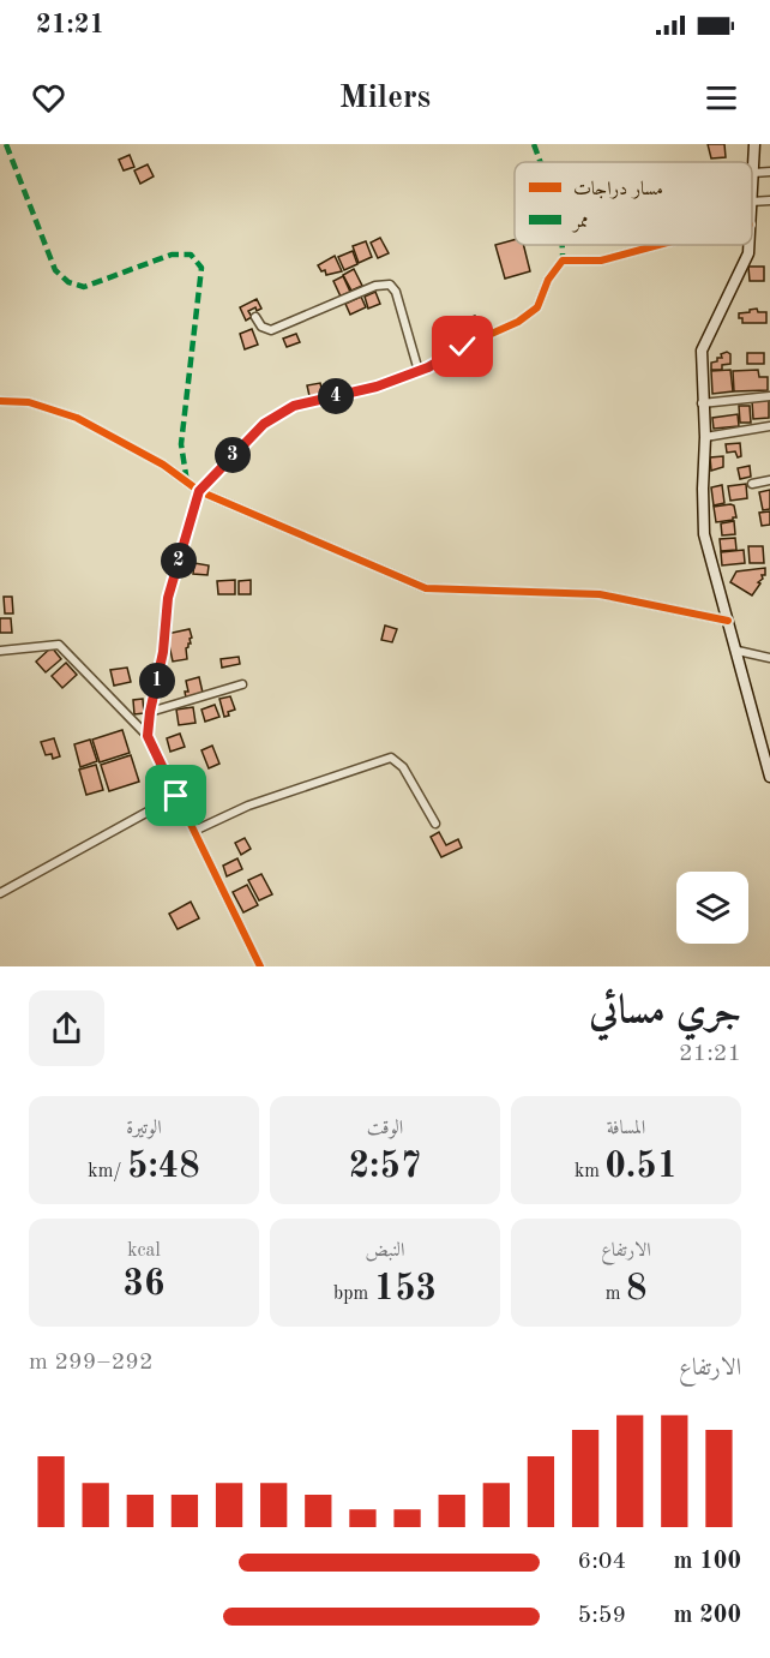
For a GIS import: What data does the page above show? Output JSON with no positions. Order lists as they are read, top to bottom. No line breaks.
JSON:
{"legend":["مسار دراجات","ممر"],"page":{"status":"21:21","header":"Milers","pins":["4","3","2","1"],"heading":["جري مسائي","21:21"],"stats":[["المسافة","0.51 km"],["الوقت","2:57"],["الوتيرة","5:48 /km"],["الارتفاع","8 m"],["النبض","153 bpm"],["kcal","36"]],"chart":["الارتفاع","292–299 m"],"list":[{"name":"100 m","note":"6:04"},{"name":"200 m","note":"5:59"}]}}
